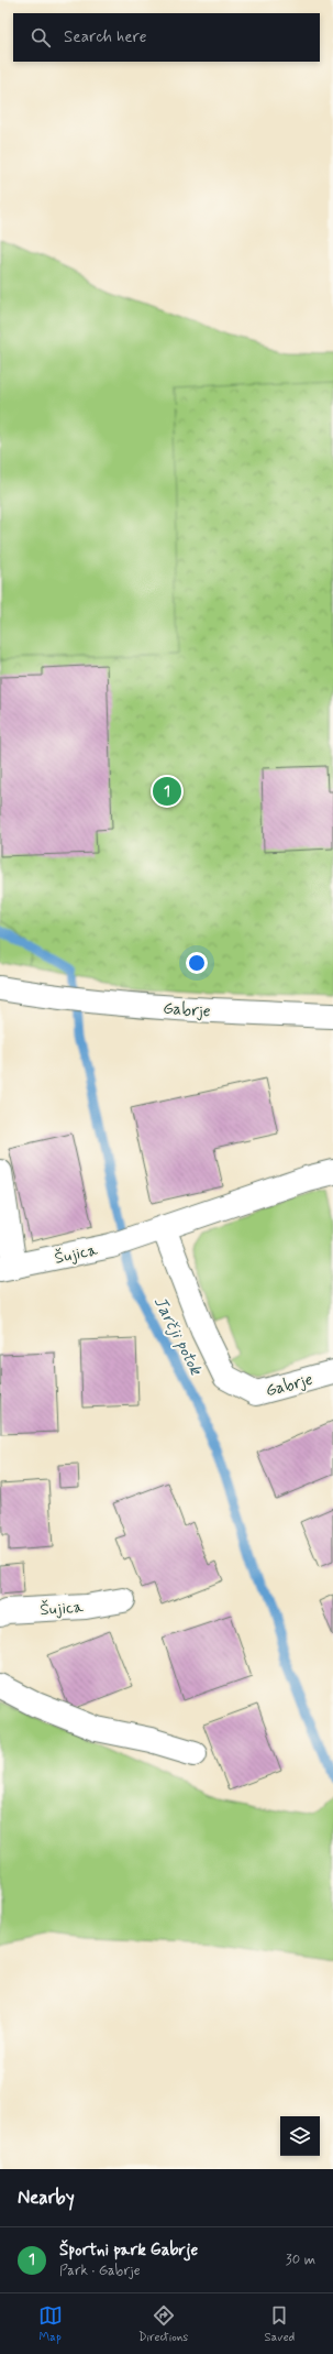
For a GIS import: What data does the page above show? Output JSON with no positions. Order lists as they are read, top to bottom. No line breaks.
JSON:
{"streets":{"street":["Gabrje","Šujica"]},"crossings":[["Gabrje","Šujica"]],"water":["Jarčji potok"],"page":{"search":"Search here","pins":"1","heading":"Nearby","list":[{"mark":"1","name":"Športni park Gabrje","note":"Park · Gabrje","value":"30 m"}],"nav":["Map","Directions","Saved"]}}
